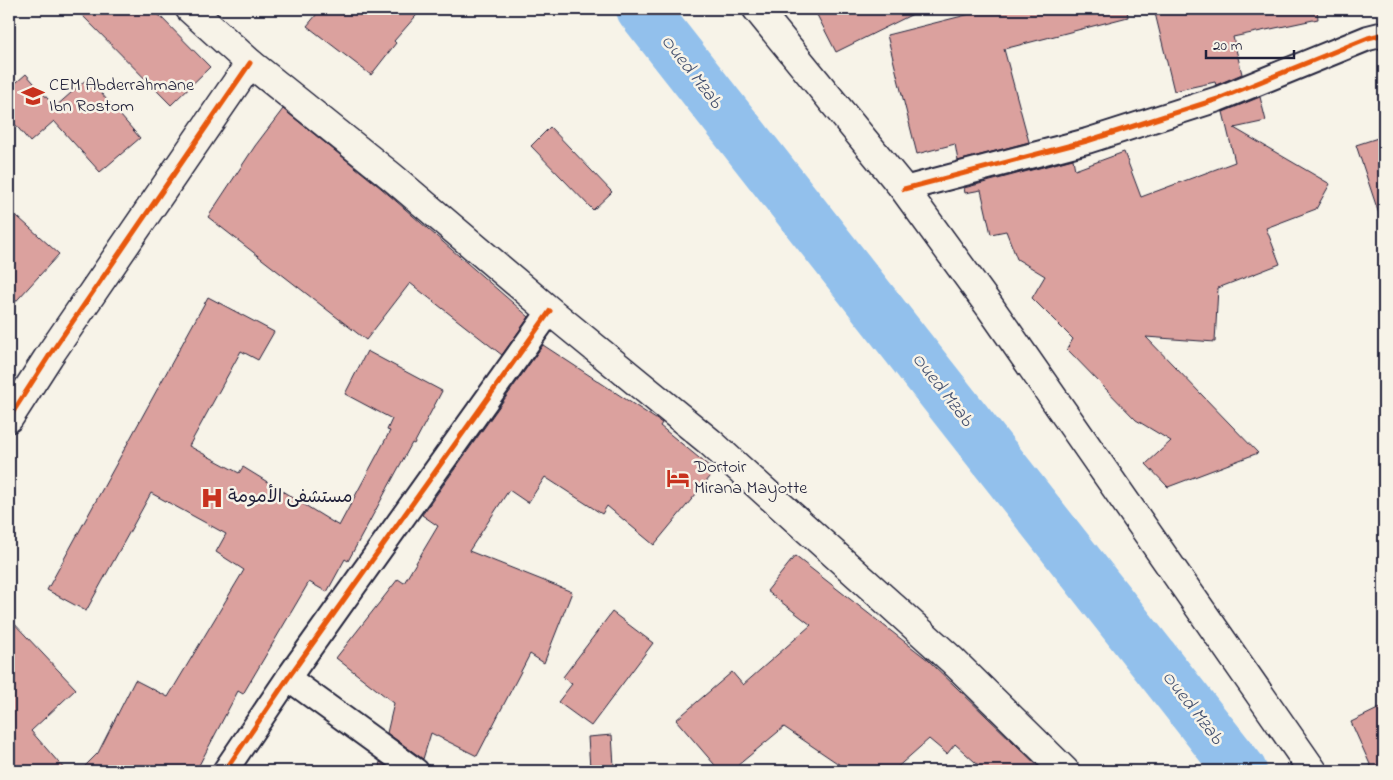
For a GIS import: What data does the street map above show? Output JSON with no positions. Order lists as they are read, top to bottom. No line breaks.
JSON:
{"water":["Oued Mzab"],"places":{"school or university":["CEM Abderrahmane Ibn Rostom"],"hotel":["Dortoir Mirana Mayotte"],"hospital":["مستشفى الأمومة"]},"scale_bar":"20 m"}
